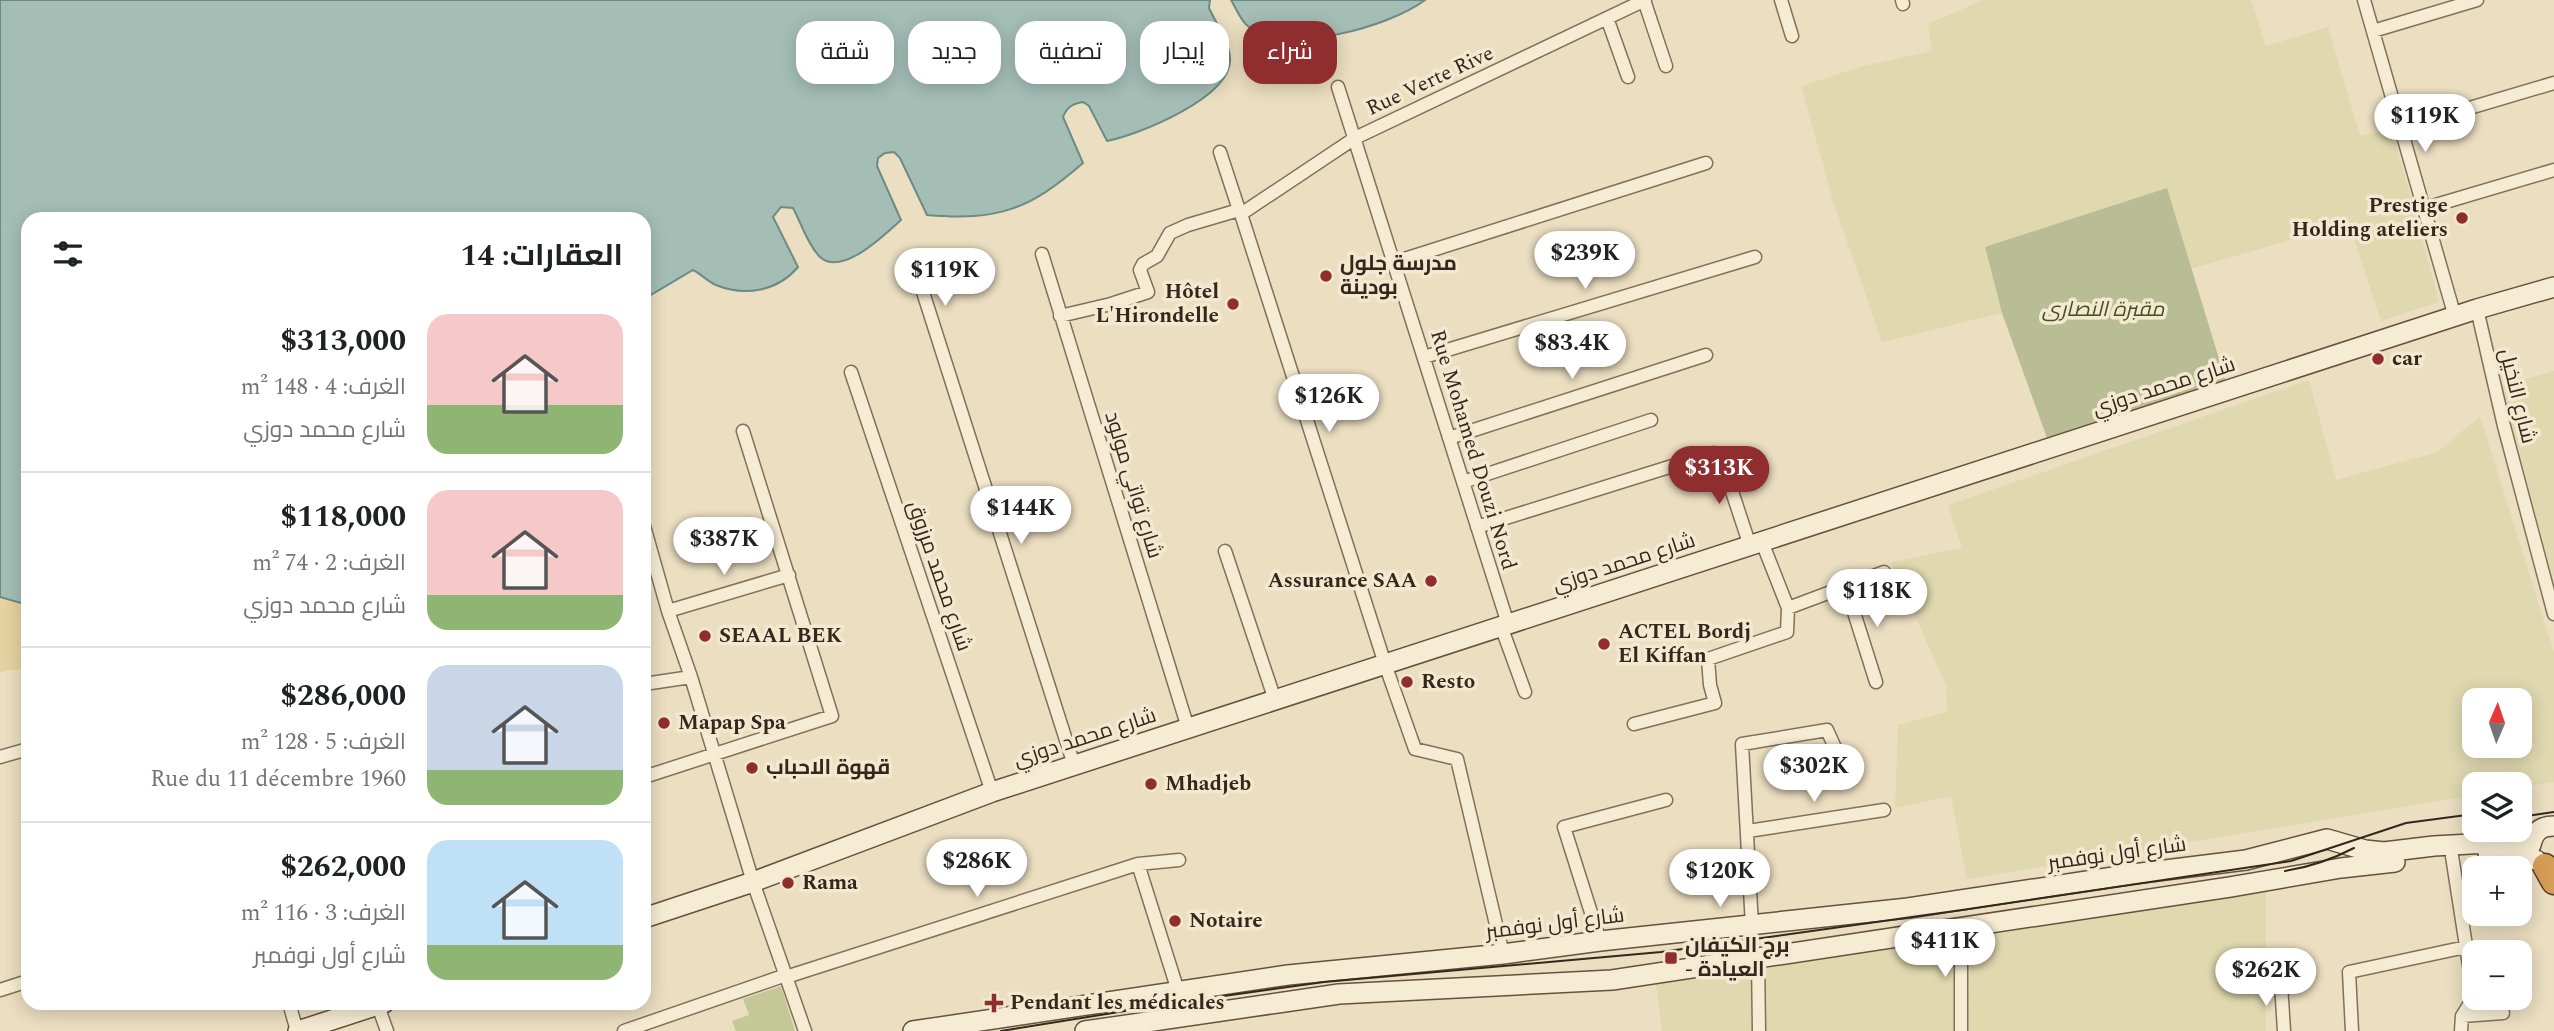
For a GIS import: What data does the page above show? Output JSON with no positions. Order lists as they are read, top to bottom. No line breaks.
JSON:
{"streets":{"main road":["شارع محمد دوزي","شارع أول نوفمبر"],"street":["Rue Verte Rive","شارع النخيل","Rue Mohamed Douzi Nord","شارع تواتي مولود","شارع محمد مرزوق"]},"crossings":[["Rue Verte Rive","Rue Mohamed Douzi Nord"],["Rue Verte Rive","شارع تواتي مولود"],["شارع محمد دوزي","شارع النخيل"],["شارع محمد دوزي","Rue Mohamed Douzi Nord"],["شارع محمد دوزي","شارع تواتي مولود"],["شارع محمد دوزي","شارع محمد مرزوق"]],"parks":["مقبرة النصارى"],"places":{"other":["Prestige Holding ateliers","مدرسة جلول بودينة","Hôtel L'Hirondelle","car","Assurance SAA","SEAAL BEK","ACTEL Bordj El Kiffan","Resto","Mapap Spa","قهوة الاحباب","Mhadjeb","Rama","Notaire"],"transit":["برج الكيفان - العيادة"],"health":["Pendant les médicales"]},"north":"top","page":{"chip":["شراء","إيجار","تصفية","جديد","شقة"],"price":["$119K","$239K","$119K","$83.4K","$126K","$313K","$144K","$387K","$118K","$302K","$286K","$120K","$411K","$262K"],"heading":"العقارات: 14","list":[{"name":"$313,000","note":"الغرف: 4 · 148 m² · شارع محمد دوزي"},{"name":"$118,000","note":"الغرف: 2 · 74 m² · شارع محمد دوزي"},{"name":"$286,000","note":"الغرف: 5 · 128 m² · Rue du 11 décembre 1960"},{"name":"$262,000","note":"الغرف: 3 · 116 m² · شارع أول نوفمبر"}],"map_buttons":["+","−"]}}
